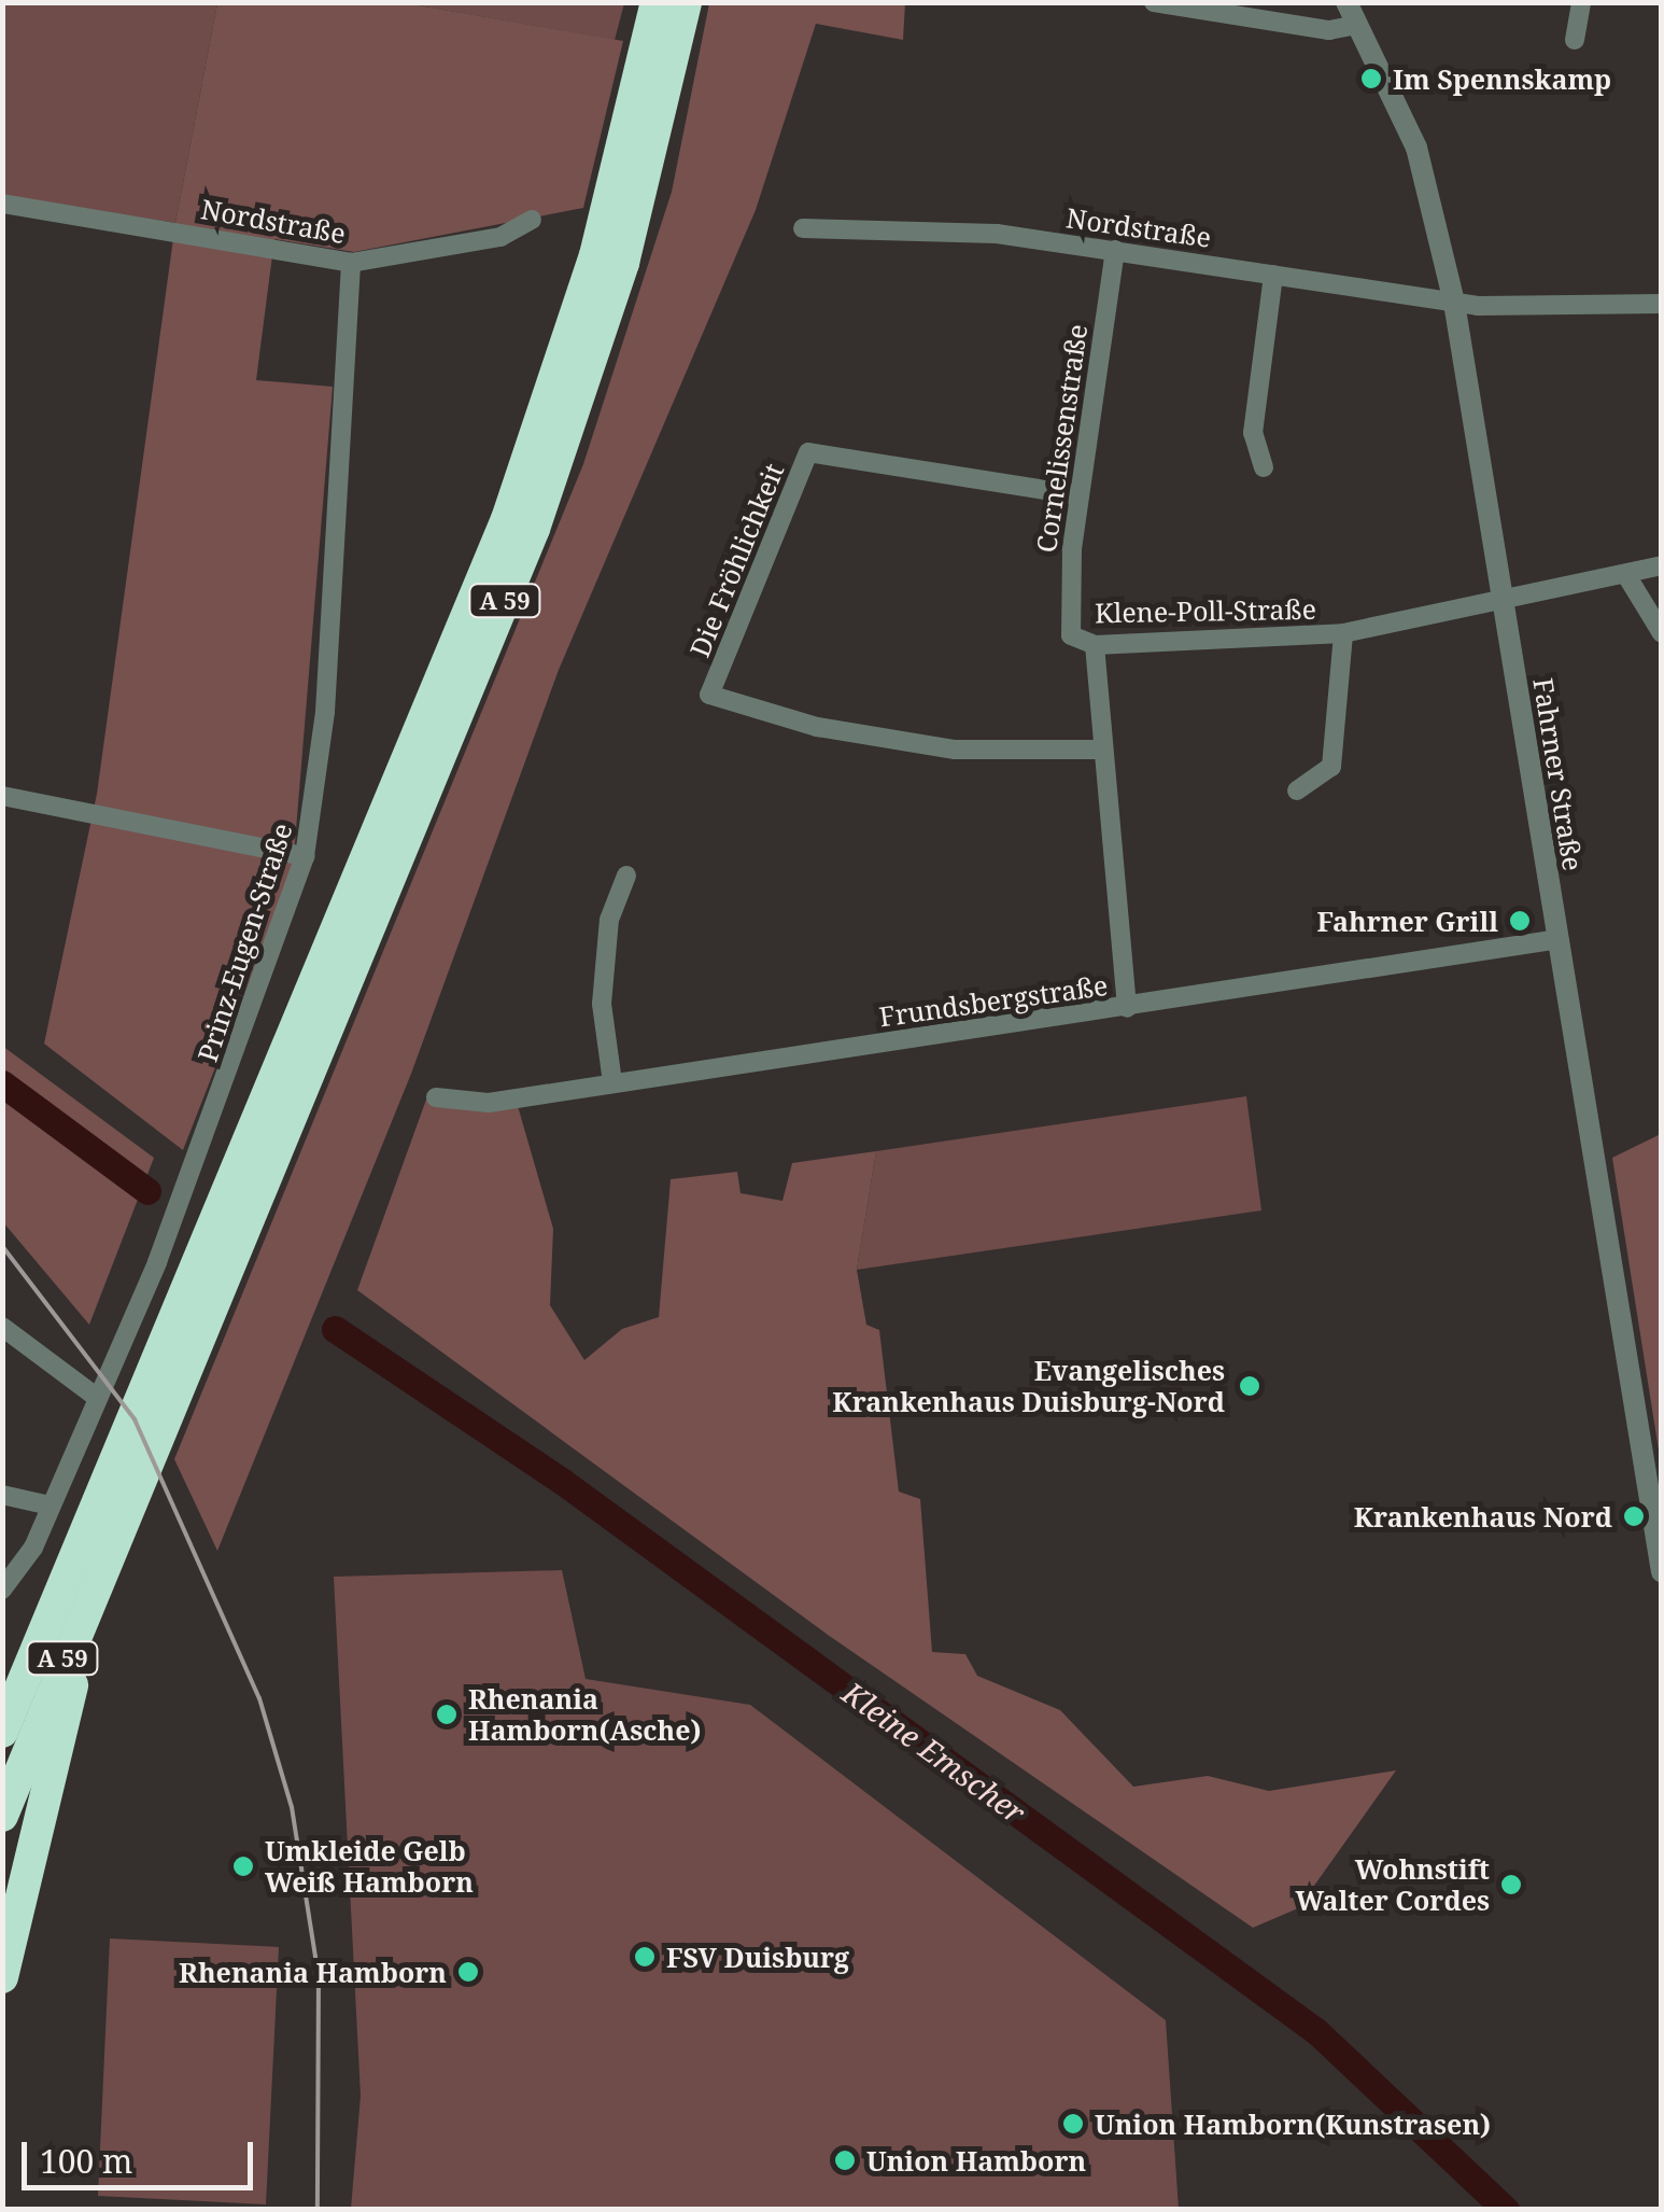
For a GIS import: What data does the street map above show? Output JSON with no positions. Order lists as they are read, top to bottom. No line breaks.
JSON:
{"streets":{"highway":["A 59"],"street":["Nordstraße","Cornelissenstraße","Die Fröhlichkeit","Klene-Poll-Straße","Fahrner Straße","Prinz-Eugen-Straße","Frundsbergstraße"]},"crossings":[["Nordstraße","Cornelissenstraße"],["Nordstraße","Fahrner Straße"],["Nordstraße","Prinz-Eugen-Straße"],["Cornelissenstraße","Die Fröhlichkeit"],["Cornelissenstraße","Klene-Poll-Straße"],["Klene-Poll-Straße","Fahrner Straße"],["Fahrner Straße","Frundsbergstraße"]],"water":["Kleine Emscher"],"places":["Im Spennskamp","Fahrner Grill","Evangelisches Krankenhaus Duisburg-Nord","Krankenhaus Nord","Rhenania Hamborn(Asche)","Umkleide Gelb Weiß Hamborn","Wohnstift Walter Cordes","FSV Duisburg","Rhenania Hamborn","Union Hamborn(Kunstrasen)","Union Hamborn"],"scale_bar":"100 m"}
